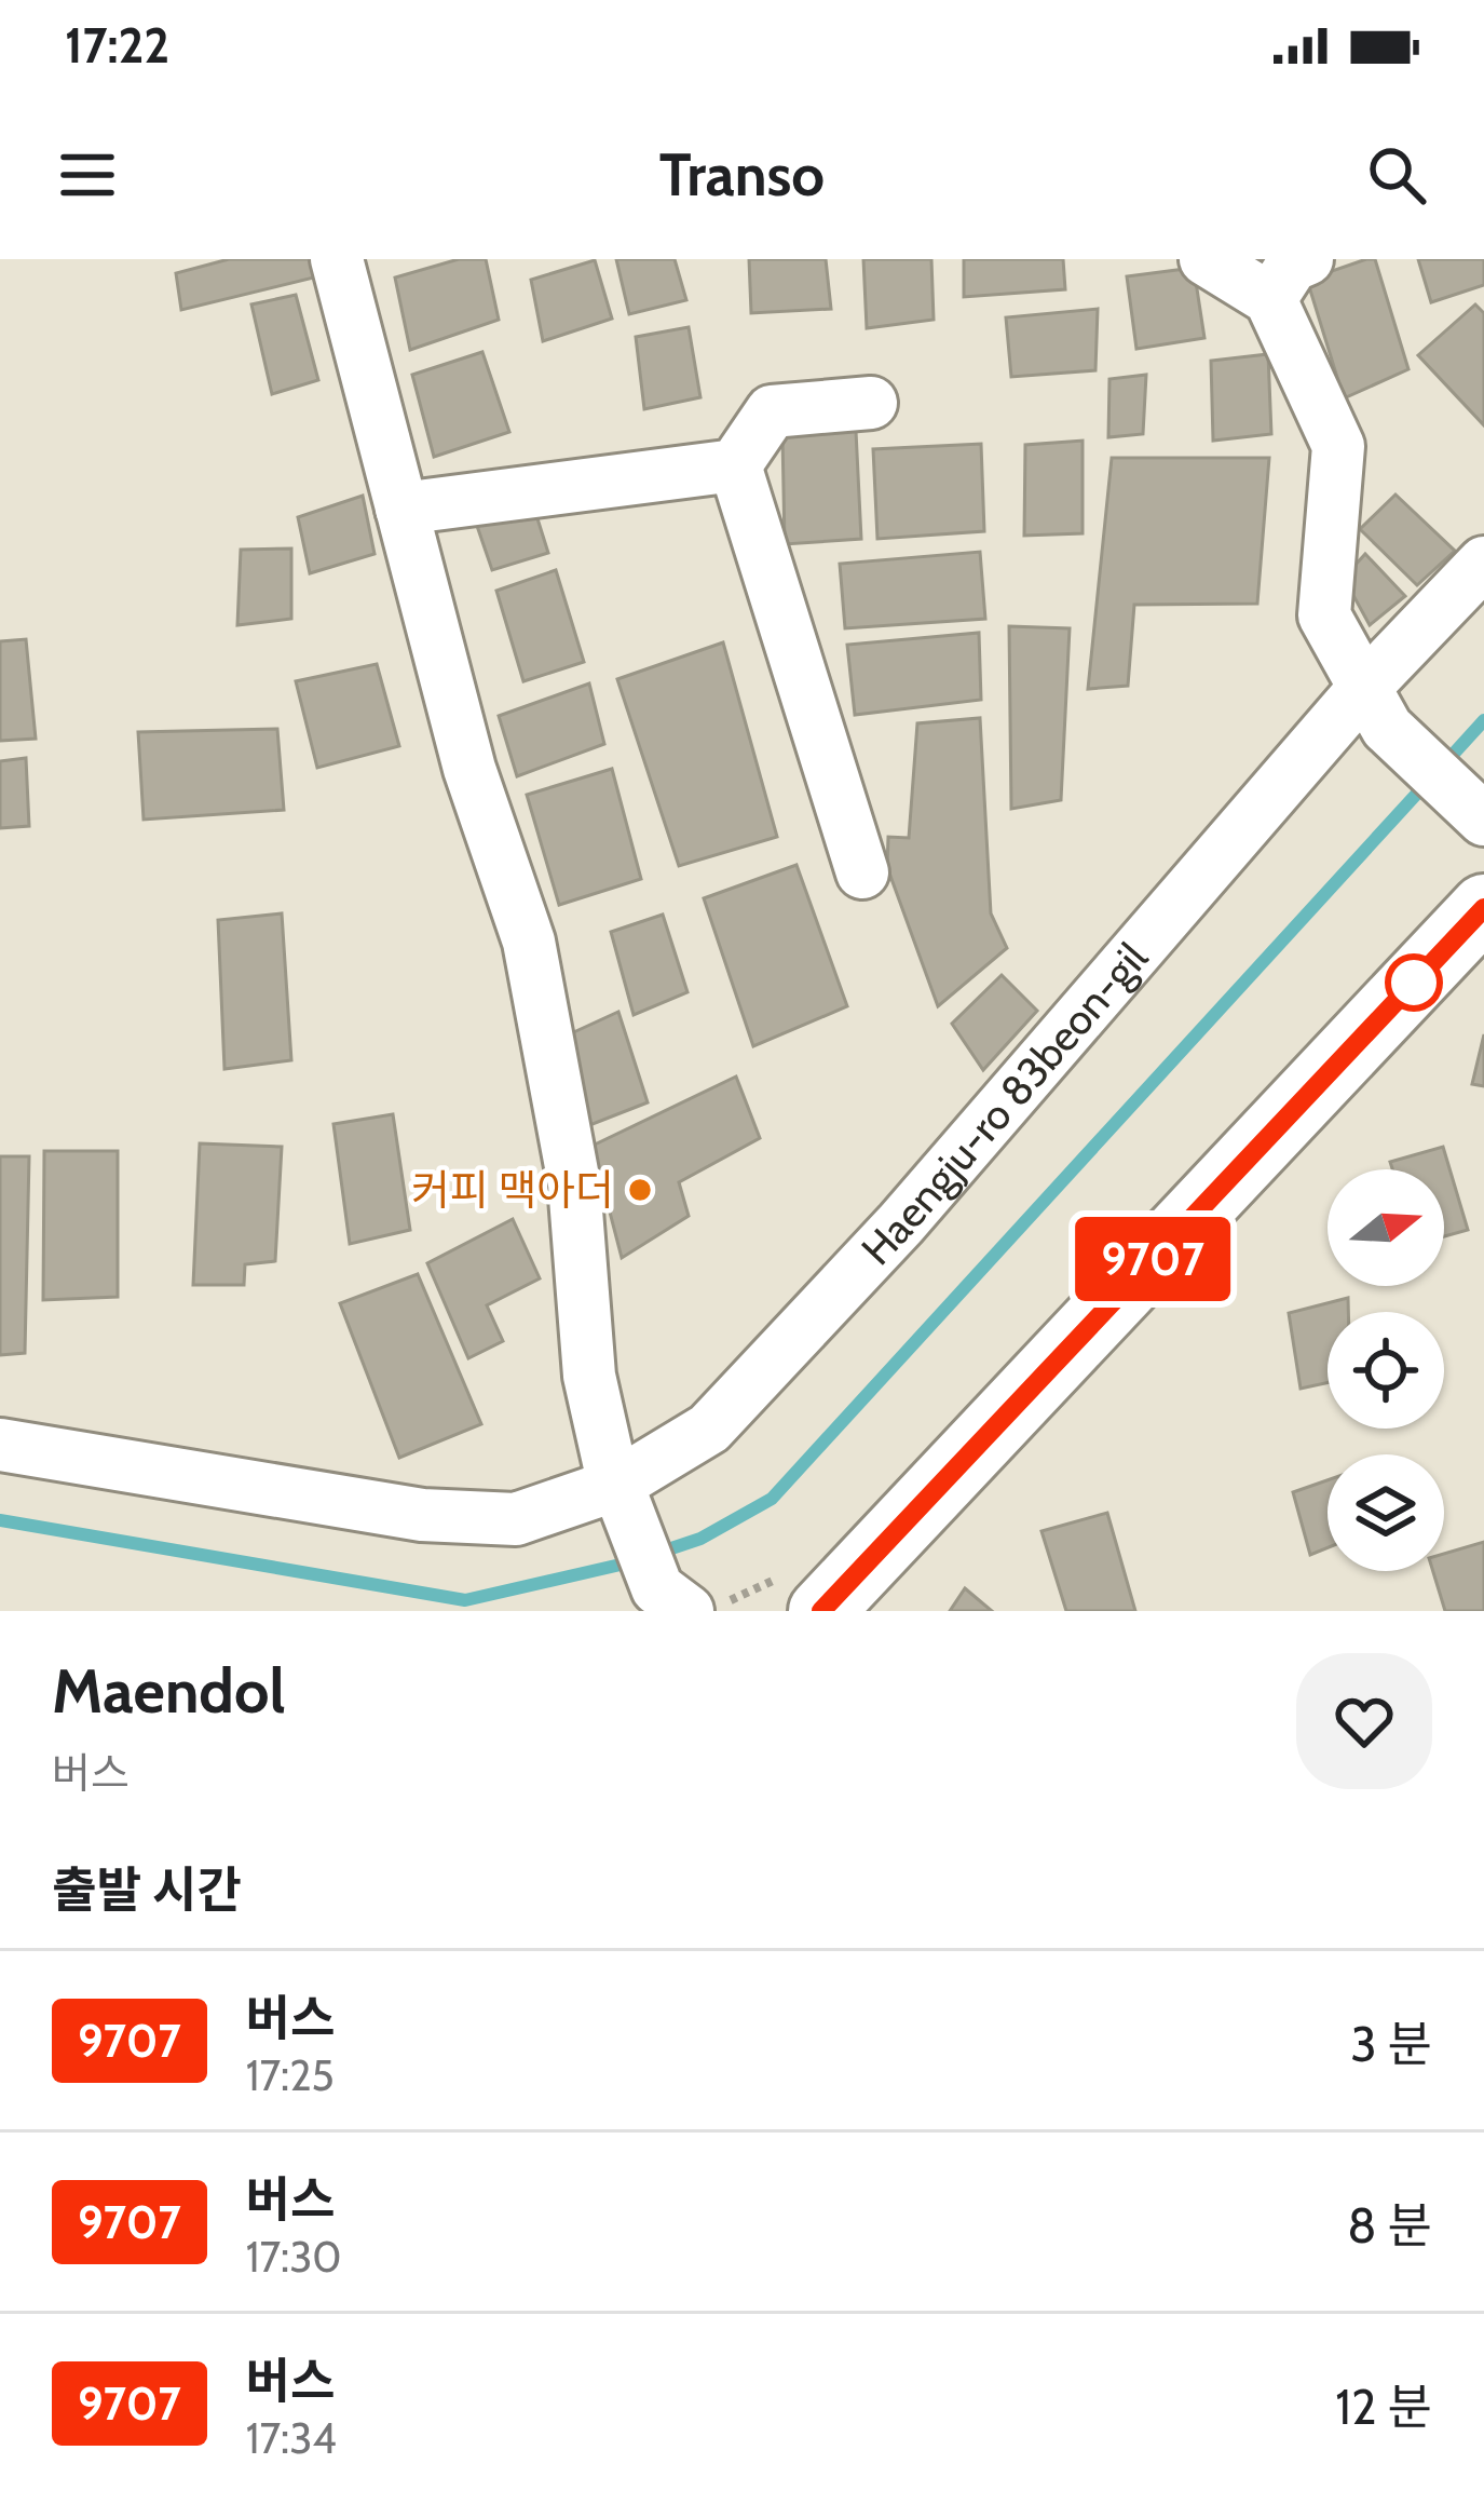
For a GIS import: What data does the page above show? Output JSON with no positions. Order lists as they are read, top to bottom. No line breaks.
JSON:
{"streets":{"street":["Haengju-ro 83beon-gil"]},"places":["커피 맥아더"],"lines":["bus line 9707"],"north":"right","page":{"status":"17:22","header":"Transo","on_map":"9707","heading":[["Maendol","버스"],"출발 시간"],"list":[{"mark":"9707","name":"버스","note":"17:25","value":"3 분"},{"mark":"9707","name":"버스","note":"17:30","value":"8 분"},{"mark":"9707","name":"버스","note":"17:34","value":"12 분"}]}}
